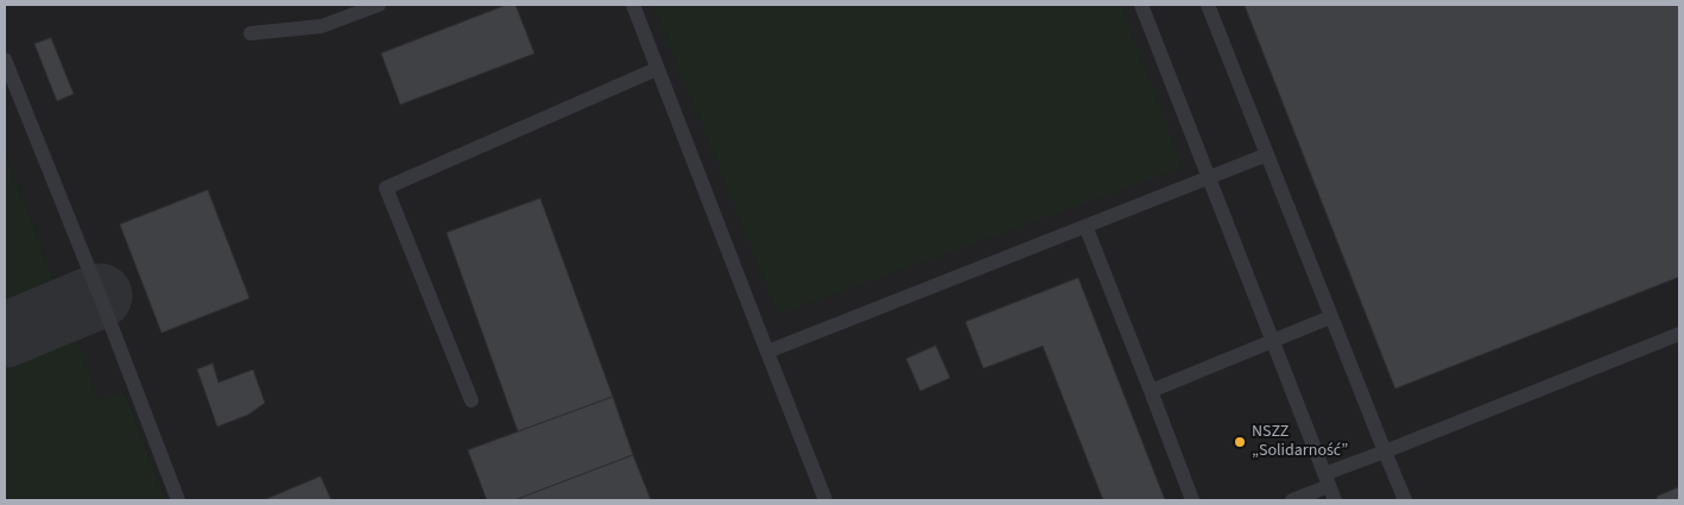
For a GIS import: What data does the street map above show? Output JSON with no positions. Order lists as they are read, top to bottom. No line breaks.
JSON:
{"places":["NSZZ „Solidarność”"]}
